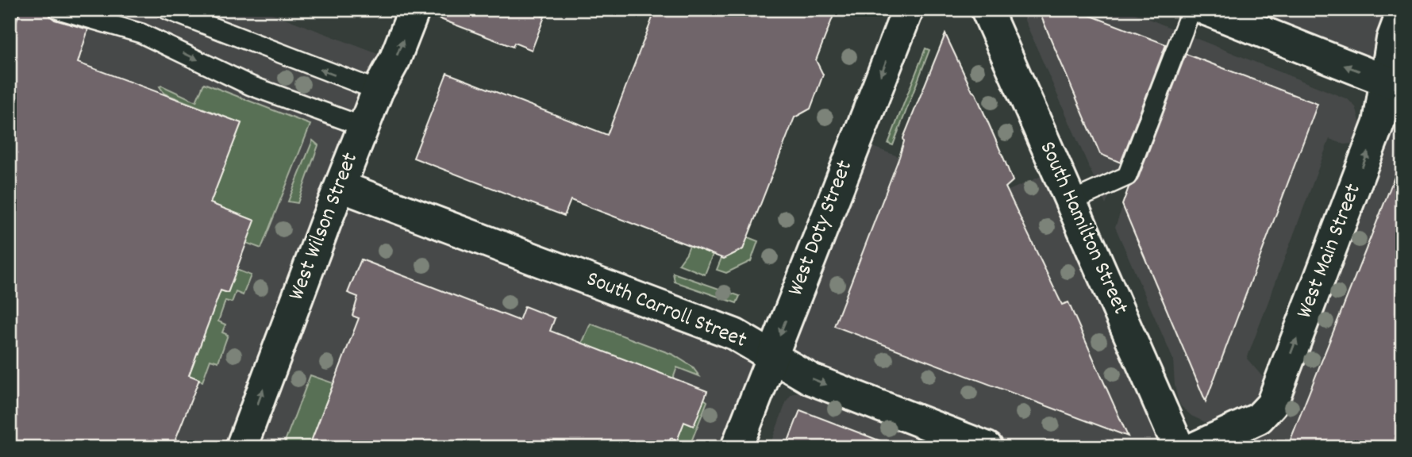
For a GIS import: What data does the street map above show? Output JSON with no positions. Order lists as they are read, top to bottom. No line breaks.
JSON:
{"streets":{"street":["West Wilson Street","West Doty Street","South Hamilton Street","West Main Street","South Carroll Street"]},"crossings":[["West Wilson Street","South Carroll Street"],["West Doty Street","South Carroll Street"]],"one_way":["West Wilson Street","West Doty Street","West Main Street"]}
